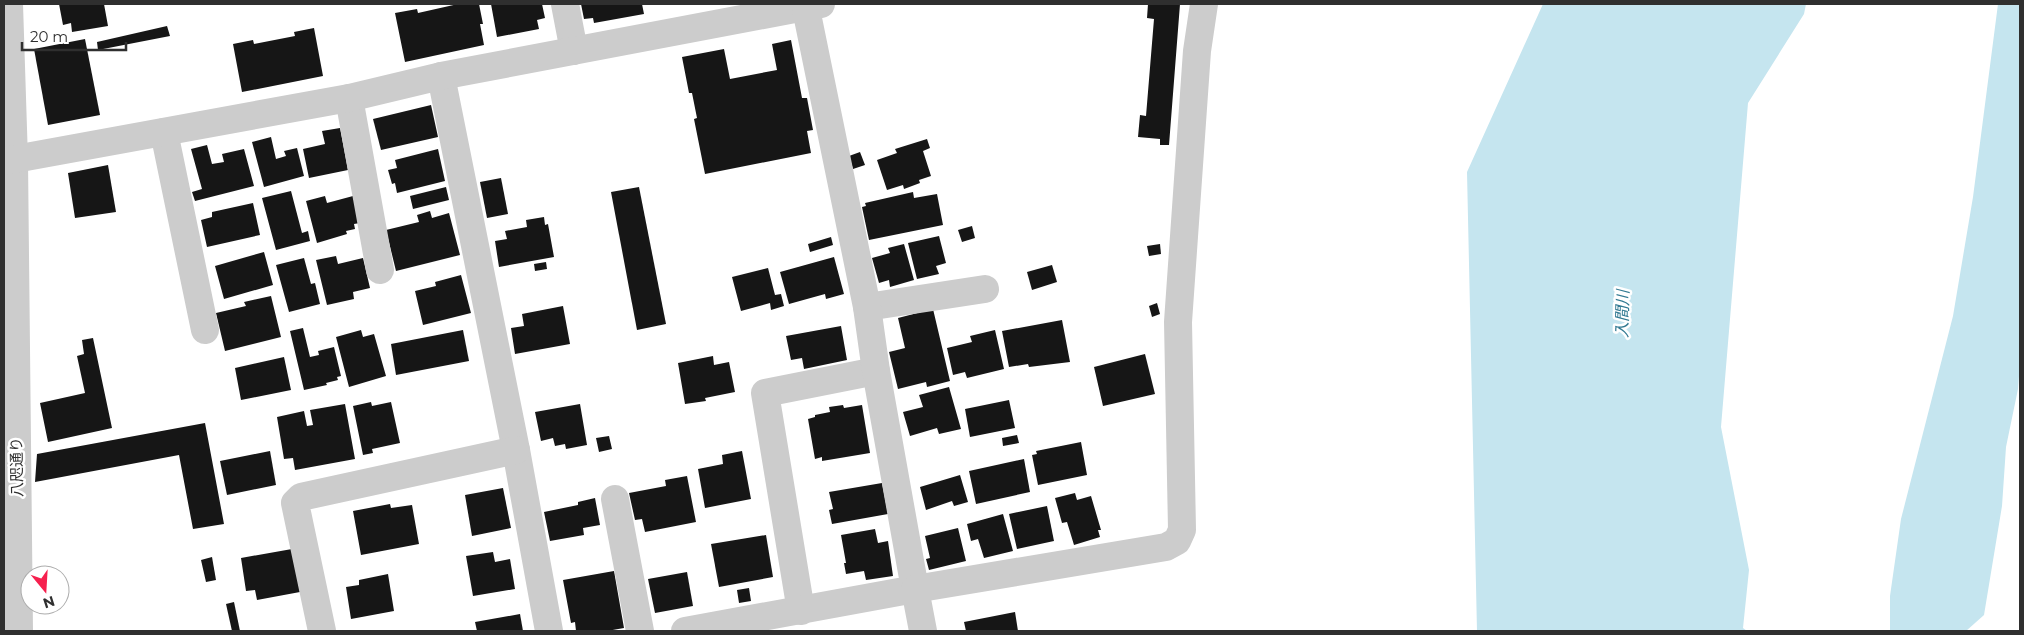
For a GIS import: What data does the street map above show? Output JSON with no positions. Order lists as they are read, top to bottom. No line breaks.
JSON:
{"streets":{"street":["八咫通り"]},"water":["入間川"],"scale_bar":"20 m","north":"bottom"}
